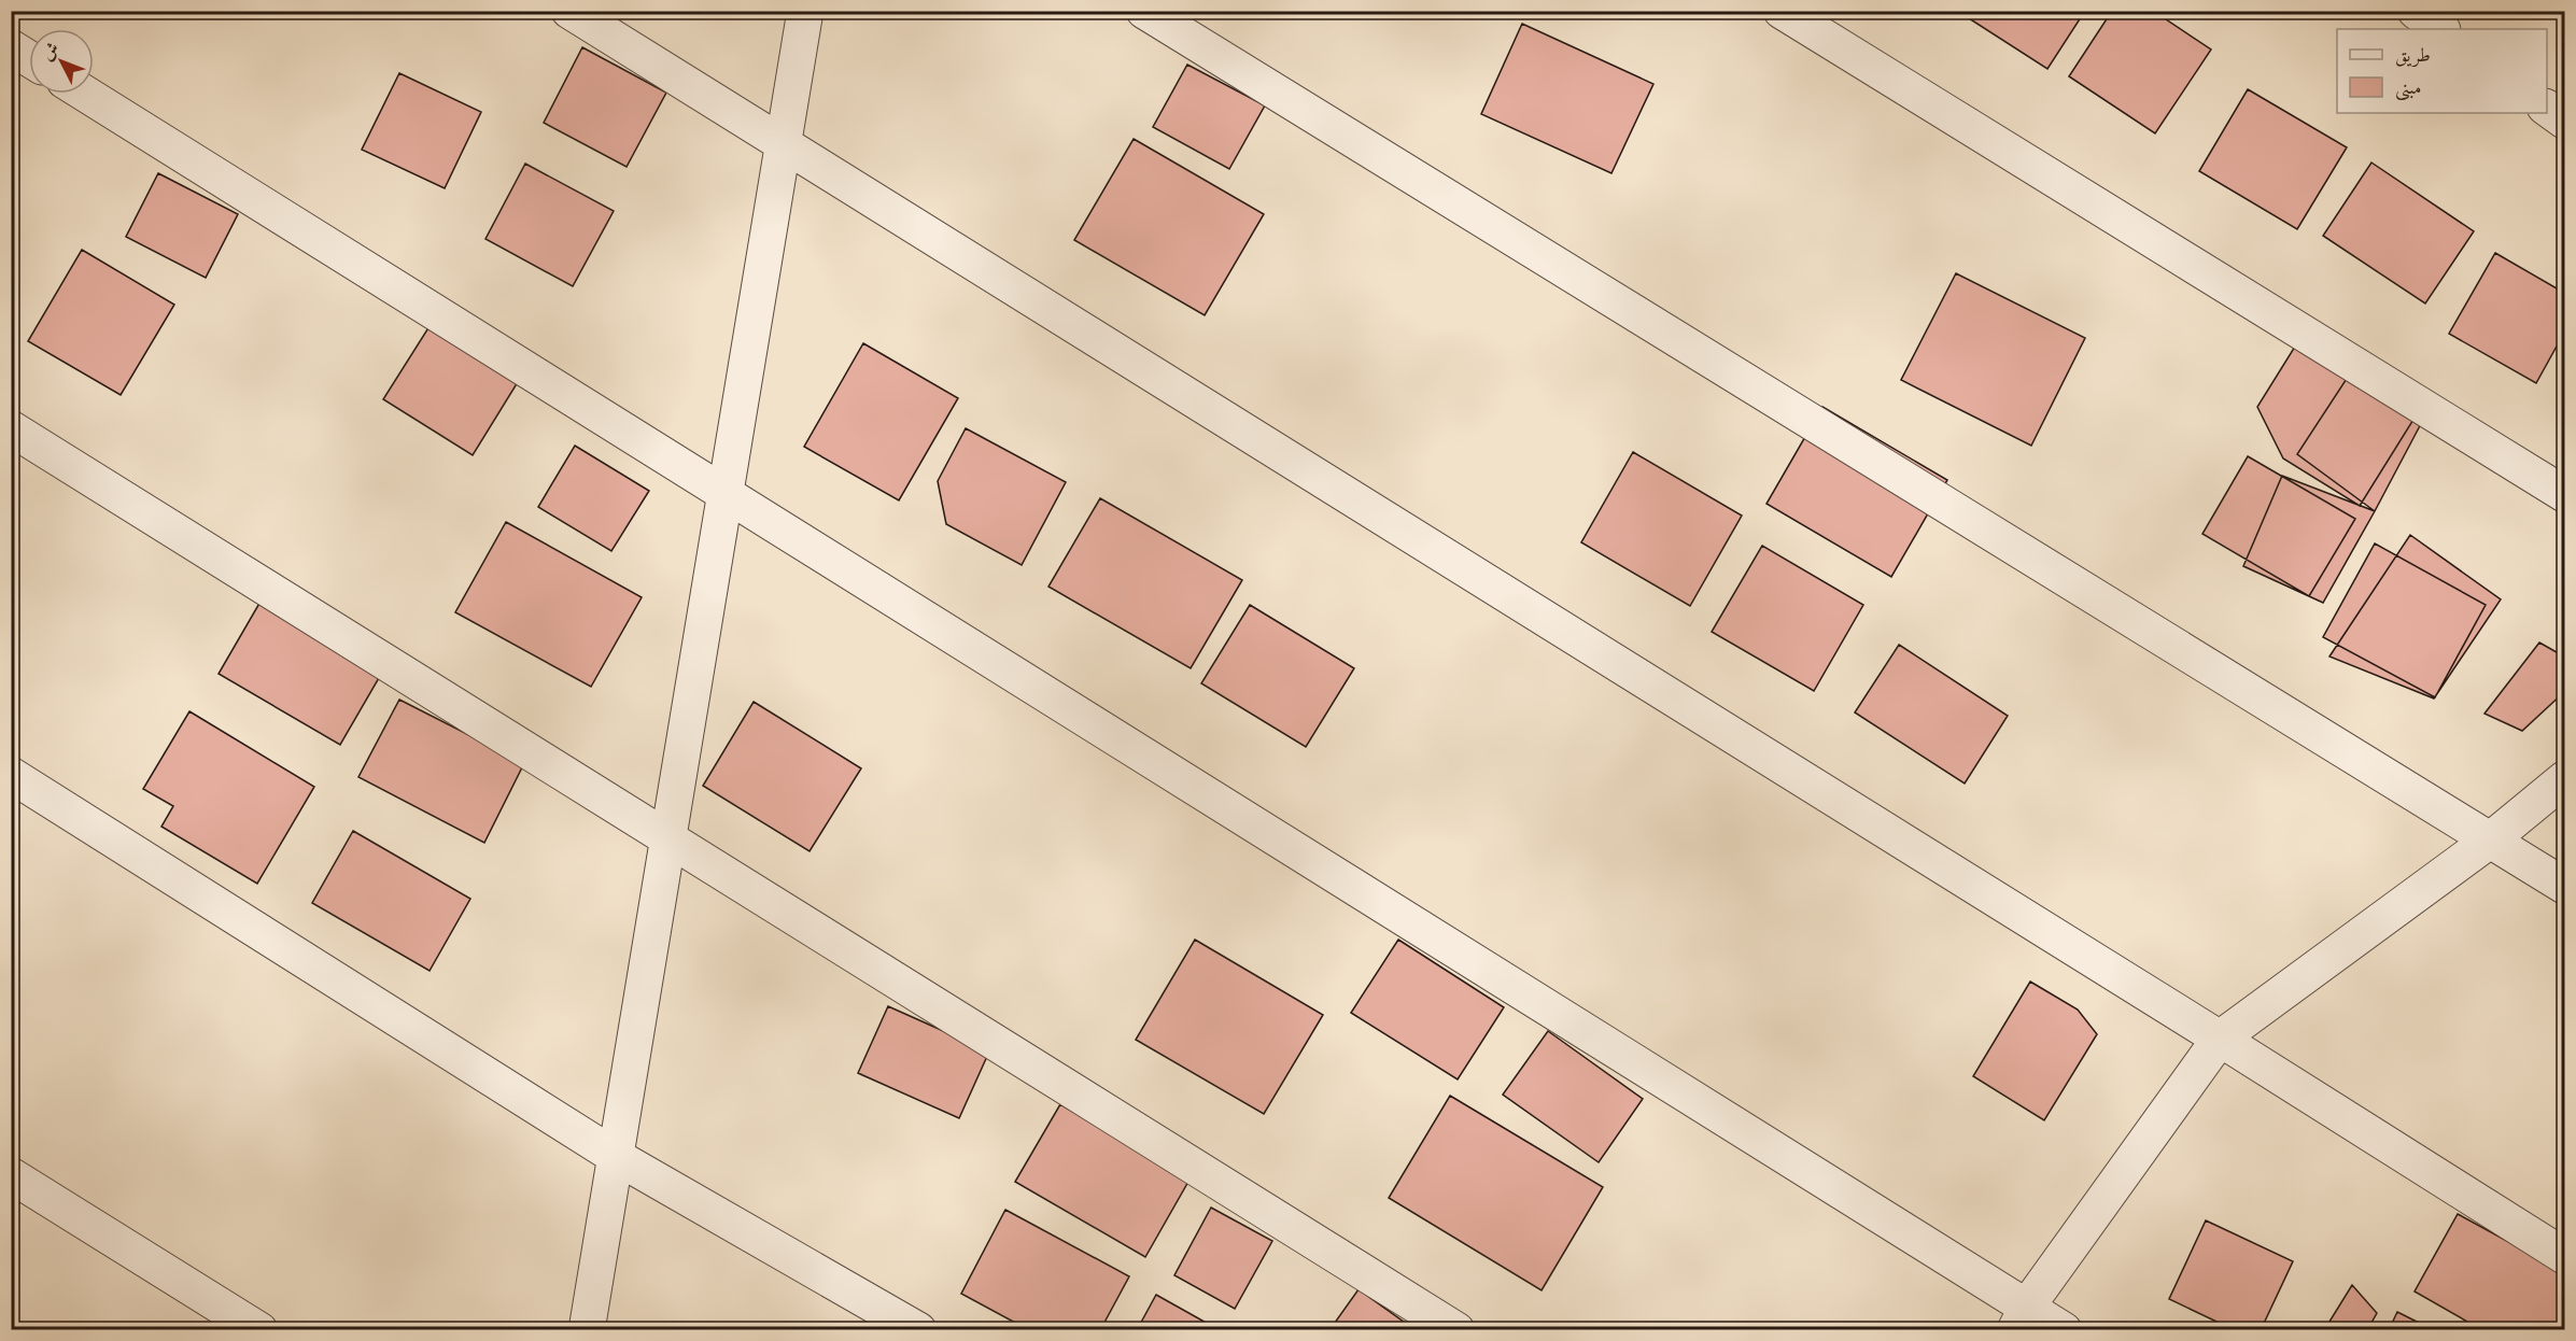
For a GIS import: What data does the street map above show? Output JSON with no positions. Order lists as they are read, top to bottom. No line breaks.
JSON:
{"legend":["طريق","مبنى"],"north":"top left"}
